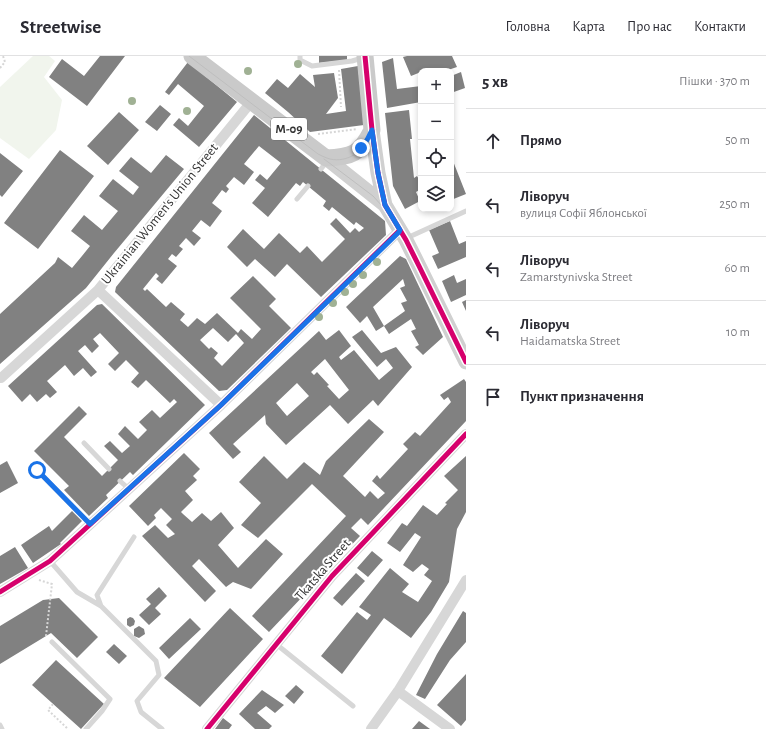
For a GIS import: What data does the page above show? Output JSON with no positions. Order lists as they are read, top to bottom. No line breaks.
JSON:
{"streets":{"main road":["М-09"],"street":["Ukrainian Women's Union Street","Tkatska Street"]},"crossings":[["М-09","Ukrainian Women's Union Street"]],"page":{"header":"Streetwise","nav":["Головна","Карта","Про нас","Контакти"],"heading":["5 хв","Пішки · 370 m"],"map_buttons":["+","−"],"list":[["Прямо","50 m"],["Ліворуч","вулиця Софії Яблонської","250 m"],["Ліворуч","Zamarstynivska Street","60 m"],["Ліворуч","Haidamatska Street","10 m"],"Пункт призначення"]}}
